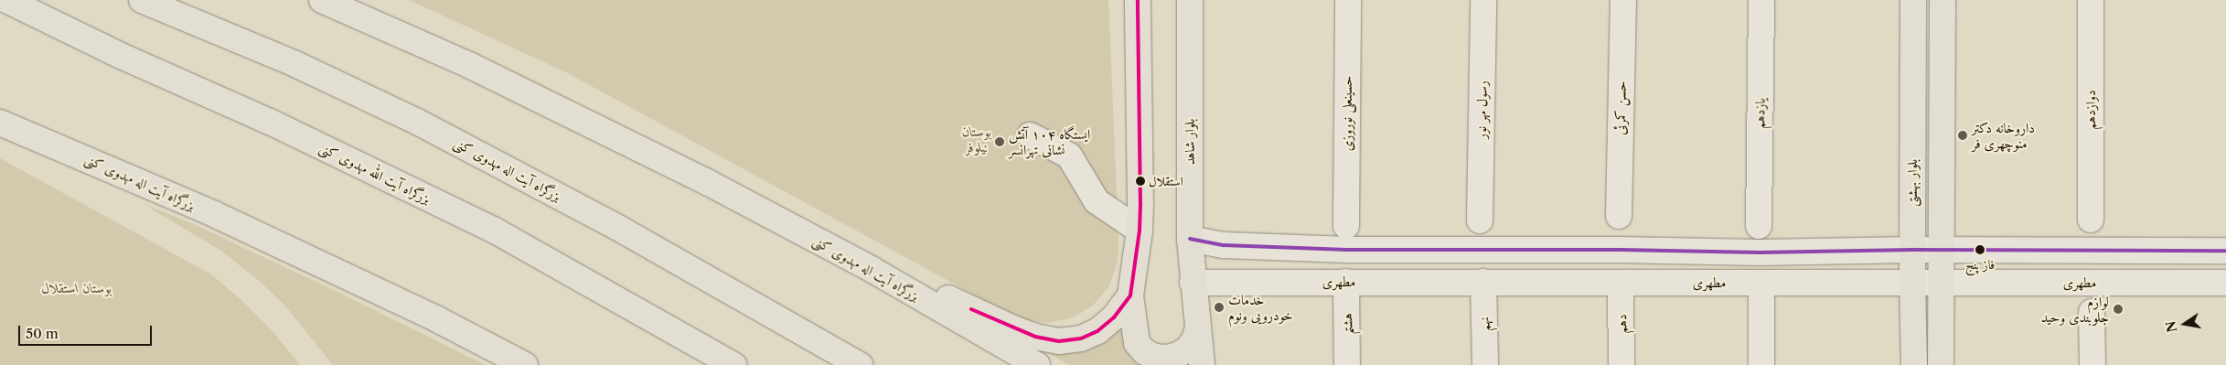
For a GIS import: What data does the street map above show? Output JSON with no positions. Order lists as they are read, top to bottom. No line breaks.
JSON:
{"streets":{"main road":["بلوار شاهد","بزرگراه آیت اله مهدوی کنی","بزرگراه آیت الله مهدوی کنی","بلوار بهشتی"],"street":["حسن کمرئی","رسول مهر نور","دوازدهم","حسینعلی نوروزی","یازدهم","مطهری","هشتم","نهم","دهم"]},"crossings":[["بلوار شاهد","مطهری"],["بلوار بهشتی","مطهری"],["مطهری","هشتم"],["مطهری","نهم"],["مطهری","دهم"]],"parks":["بوستان نیلوفر","بوستان استقلال"],"places":["داروخانه دکتر منوچهری فر","ایستگاه ۱۰۴ آتش ‌نشانی تهرانسر","استقلال","فاز پنج","خدمات خودرویی ونوم","لوازم جلوبندی وحید"],"lines":["transit line 50"],"scale_bar":"50 m","north":"left"}
